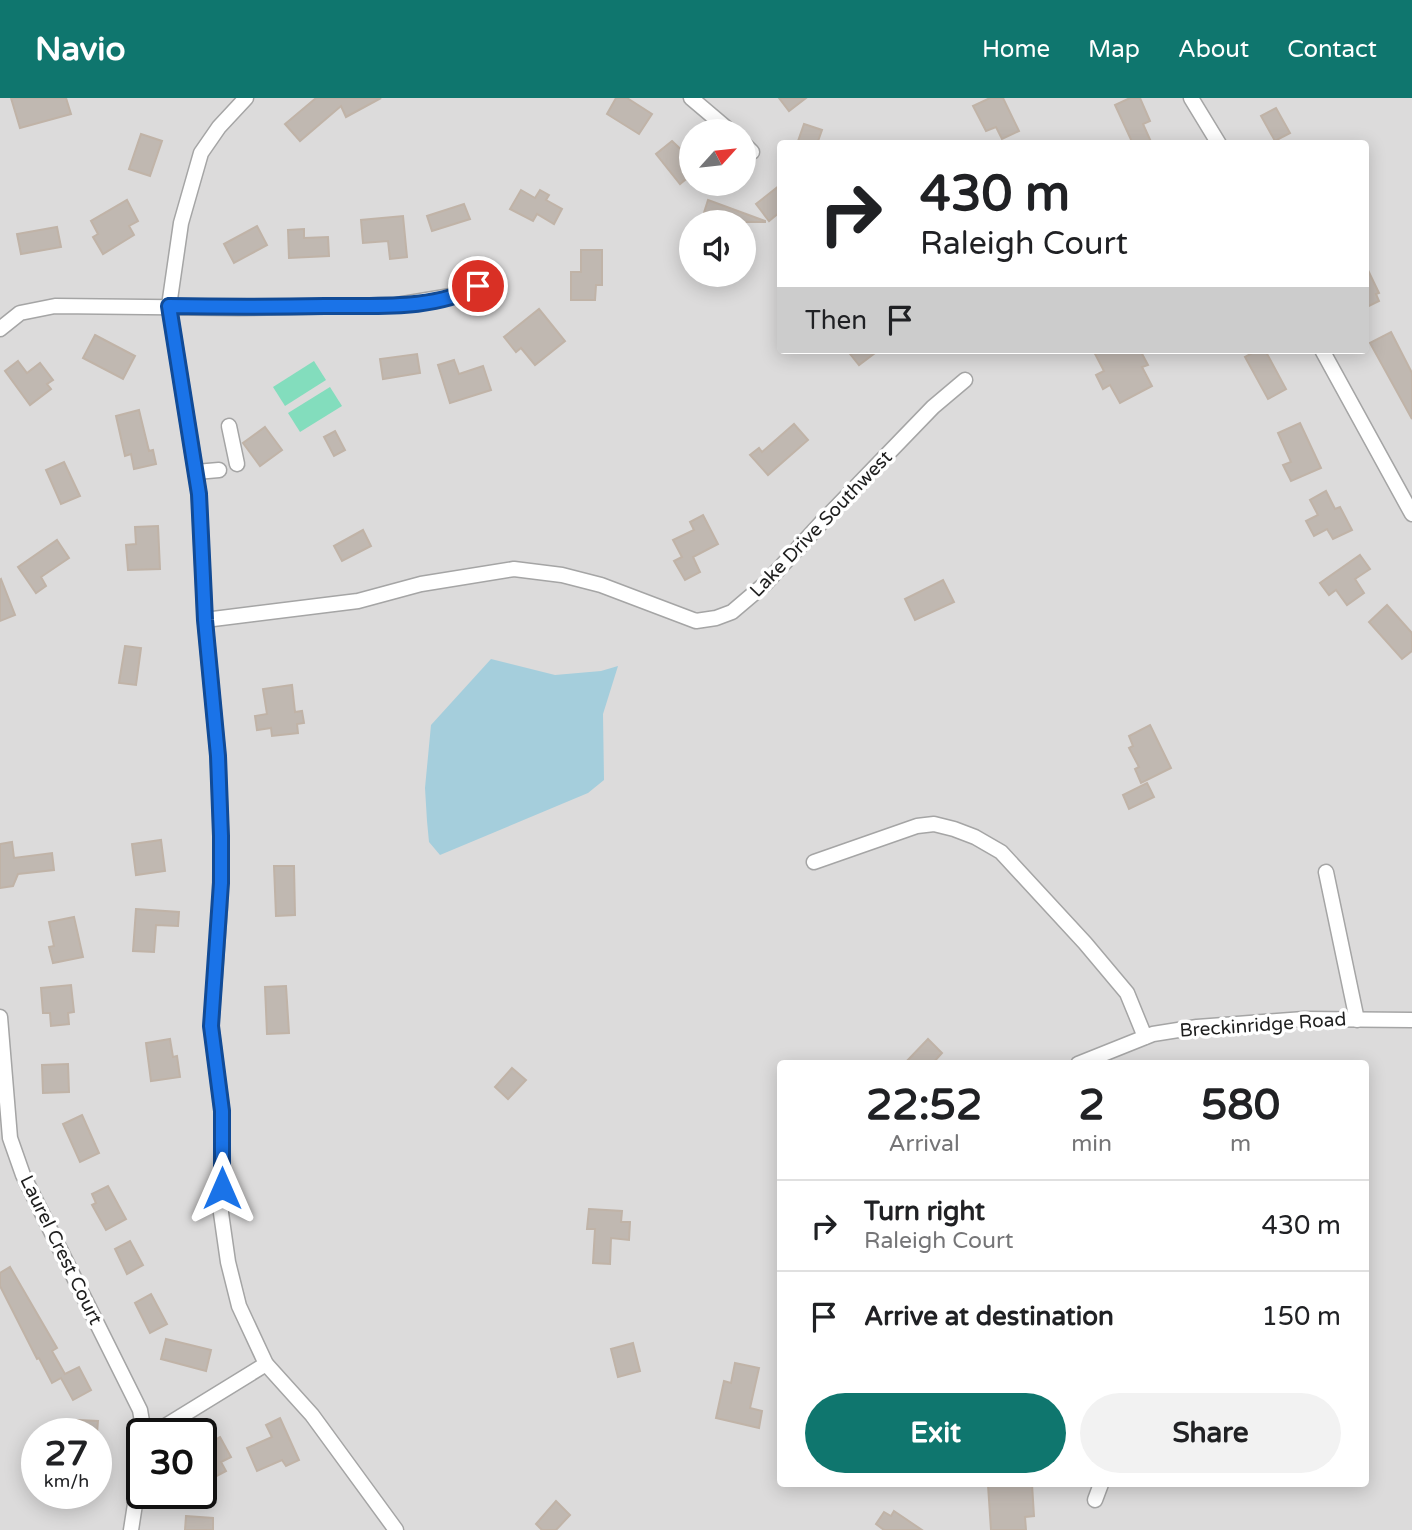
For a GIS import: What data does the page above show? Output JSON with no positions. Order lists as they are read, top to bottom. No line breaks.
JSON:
{"streets":{"street":["Lake Drive Southwest","Breckinridge Road","Laurel Crest Court"]},"north":"top right","page":{"header":"Navio","nav":["Home","Map","About","Contact"],"turn":["430 m","Raleigh Court"],"then":"Then","eta":["22:52","Arrival","2","min","580","m"],"list":[{"name":"Turn right","note":"Raleigh Court","value":"430 m"},{"name":"Arrive at destination","value":"150 m"}],"buttons":["Exit","Share"],"speed":"27 km/h","limit":"30"}}
